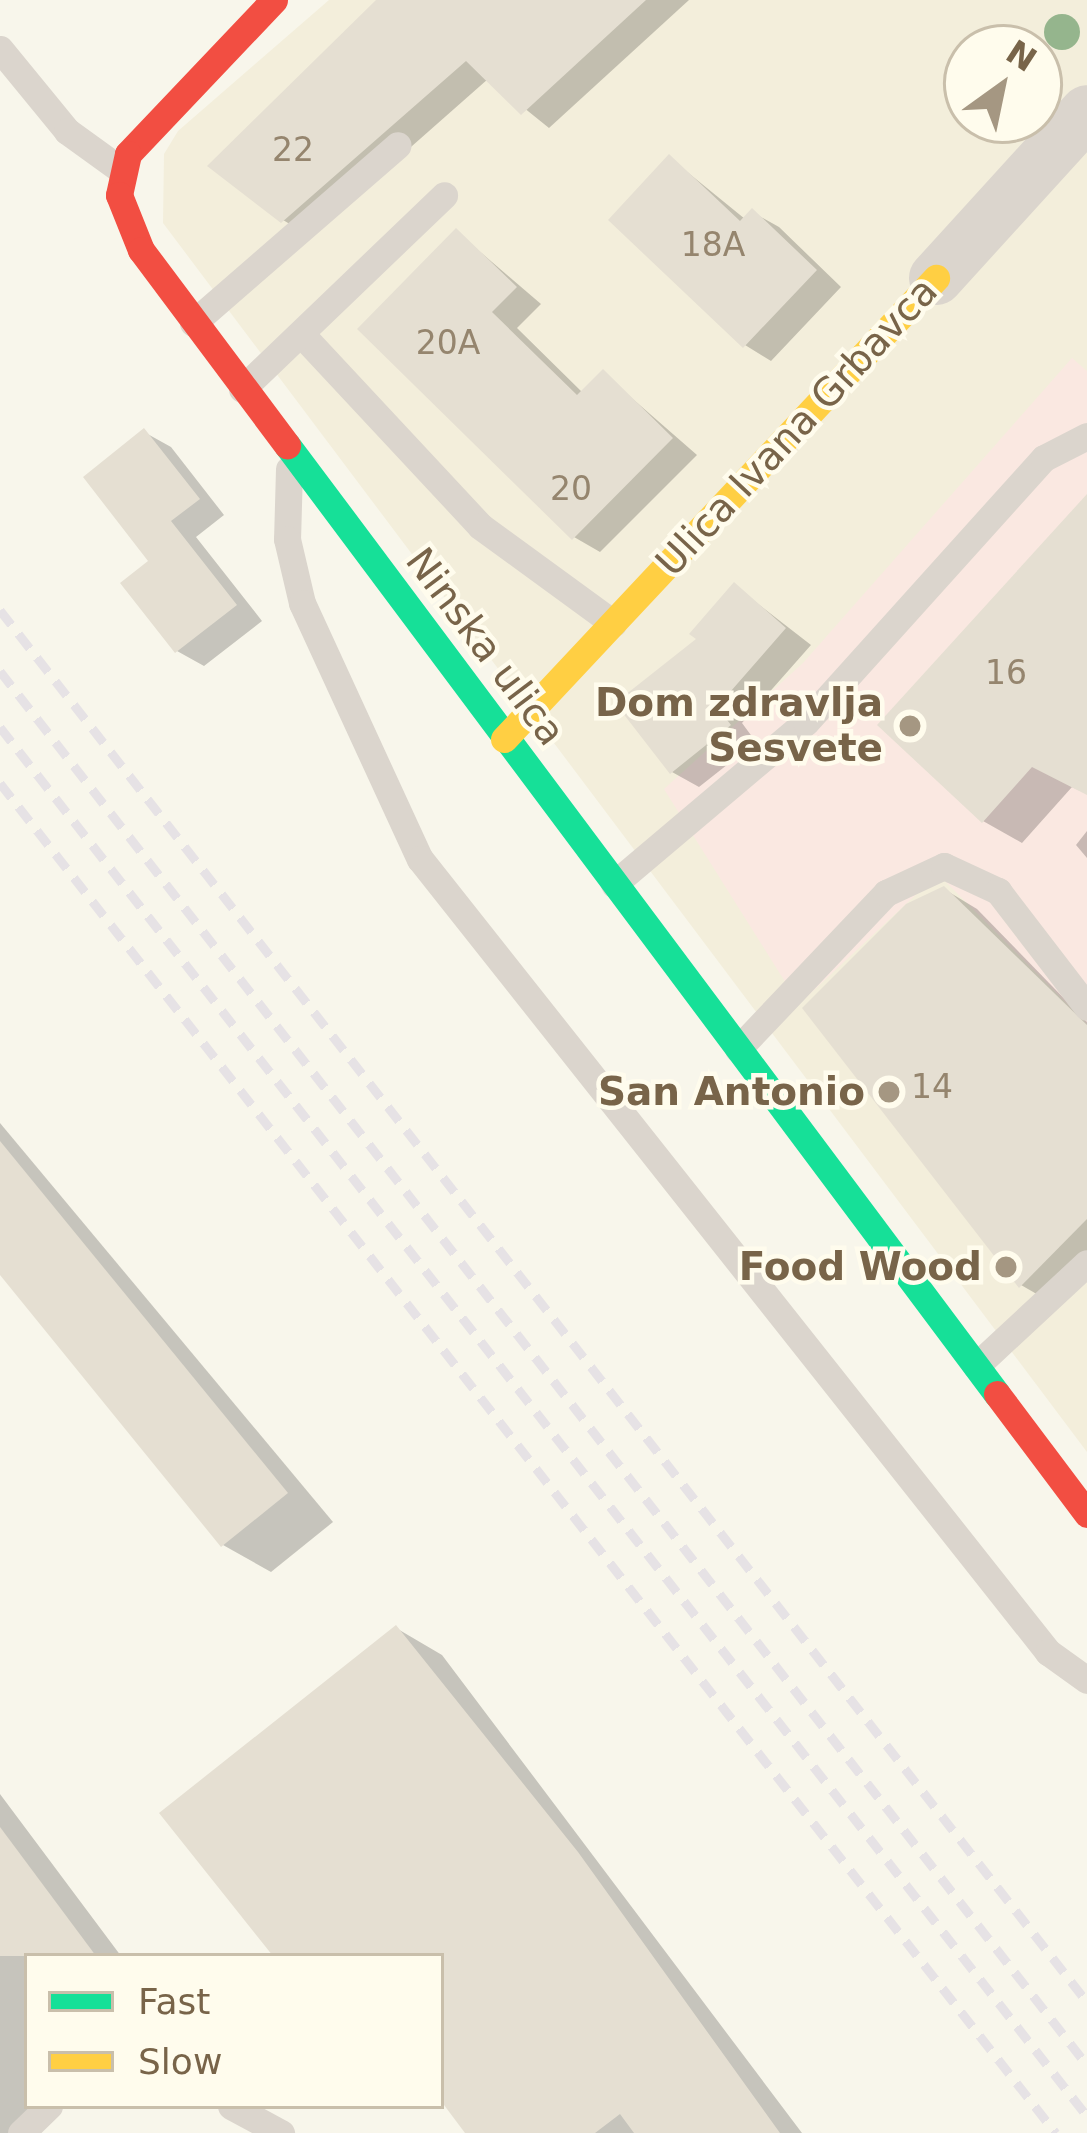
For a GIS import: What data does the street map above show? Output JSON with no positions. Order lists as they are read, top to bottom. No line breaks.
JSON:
{"streets":{"street":["Ulica Ivana Grbavca","Ninska ulica"]},"crossings":[["Ulica Ivana Grbavca","Ninska ulica"]],"places":["Dom zdravlja Sesvete","San Antonio","Food Wood"],"house_numbers":["22","18A","20A","20","16","14"],"legend":["Fast","Slow"],"north":"top right"}
